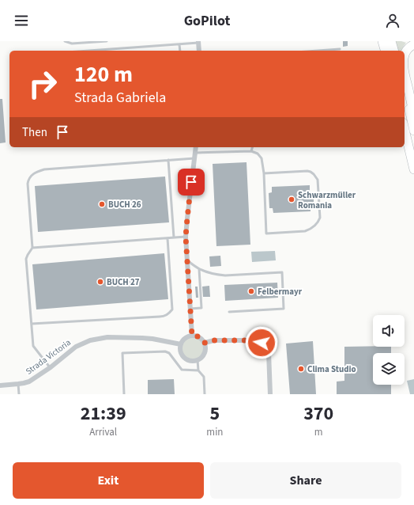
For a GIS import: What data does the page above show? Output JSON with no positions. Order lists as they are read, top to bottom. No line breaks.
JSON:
{"streets":{"street":["Strada Victoria"]},"places":["Schwarzmüller Romania","BUCH 26","BUCH 27","Felbermayr","Clima Studio"],"page":{"header":"GoPilot","turn":["120 m","Strada Gabriela"],"then":"Then","eta":["21:39","Arrival","5","min","370","m"],"buttons":["Exit","Share"]}}
